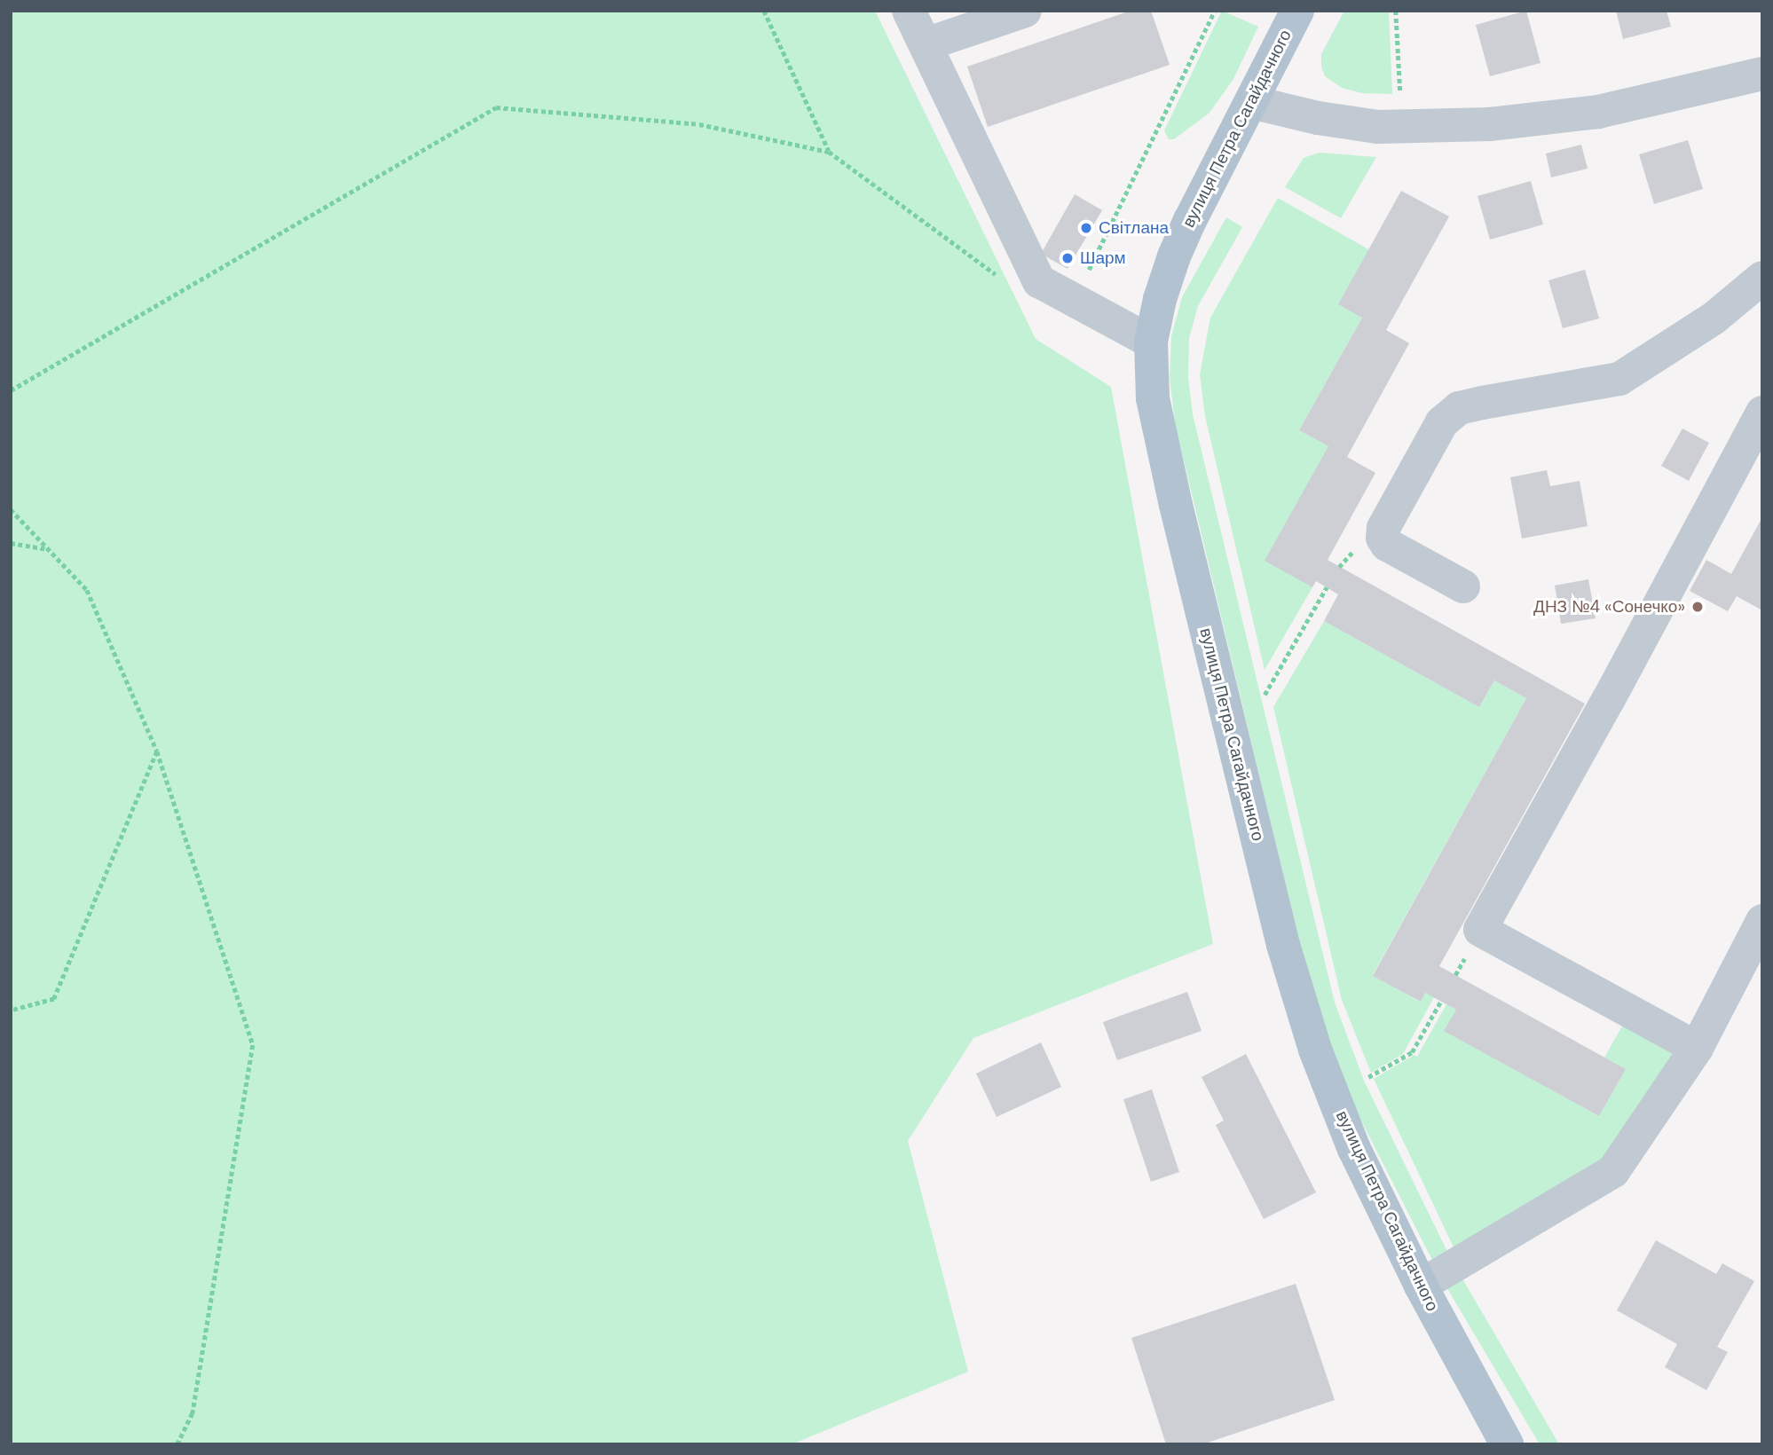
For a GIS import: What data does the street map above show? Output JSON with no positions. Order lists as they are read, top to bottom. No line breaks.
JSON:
{"streets":{"main road":["вулиця Петра Сагайдачного"]},"places":["Світлана","Шарм","ДНЗ №4 «Сонечко»"]}
